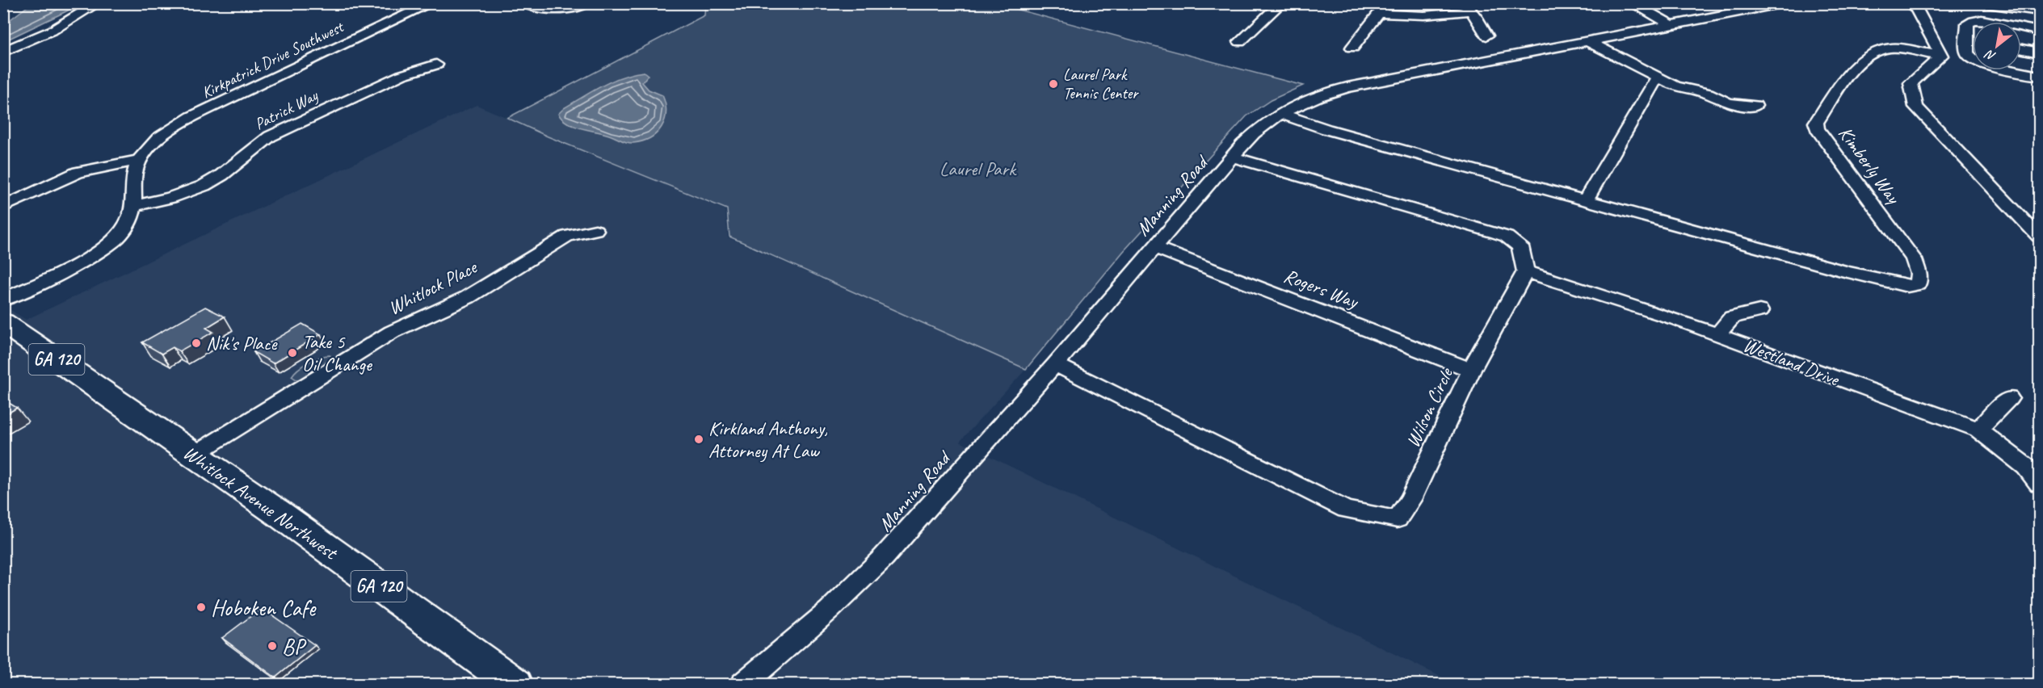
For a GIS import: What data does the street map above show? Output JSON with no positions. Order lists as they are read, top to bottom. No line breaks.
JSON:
{"streets":{"highway":["GA 120","Whitlock Avenue Northwest"],"street":["Kirkpatrick Drive Southwest","Patrick Way","Kimberly Way","Manning Road","Whitlock Place","Rogers Way","Westland Drive","Wilson Circle"]},"crossings":[["Manning Road","Rogers Way"],["Manning Road","Wilson Circle"],["Whitlock Place","Whitlock Avenue Northwest"],["Rogers Way","Wilson Circle"],["Westland Drive","Wilson Circle"]],"parks":["Laurel Park"],"places":["Laurel Park Tennis Center","Nik's Place","Take 5 Oil Change","Kirkland Anthony, Attorney At Law","Hoboken Cafe","BP"],"north":"bottom left"}
